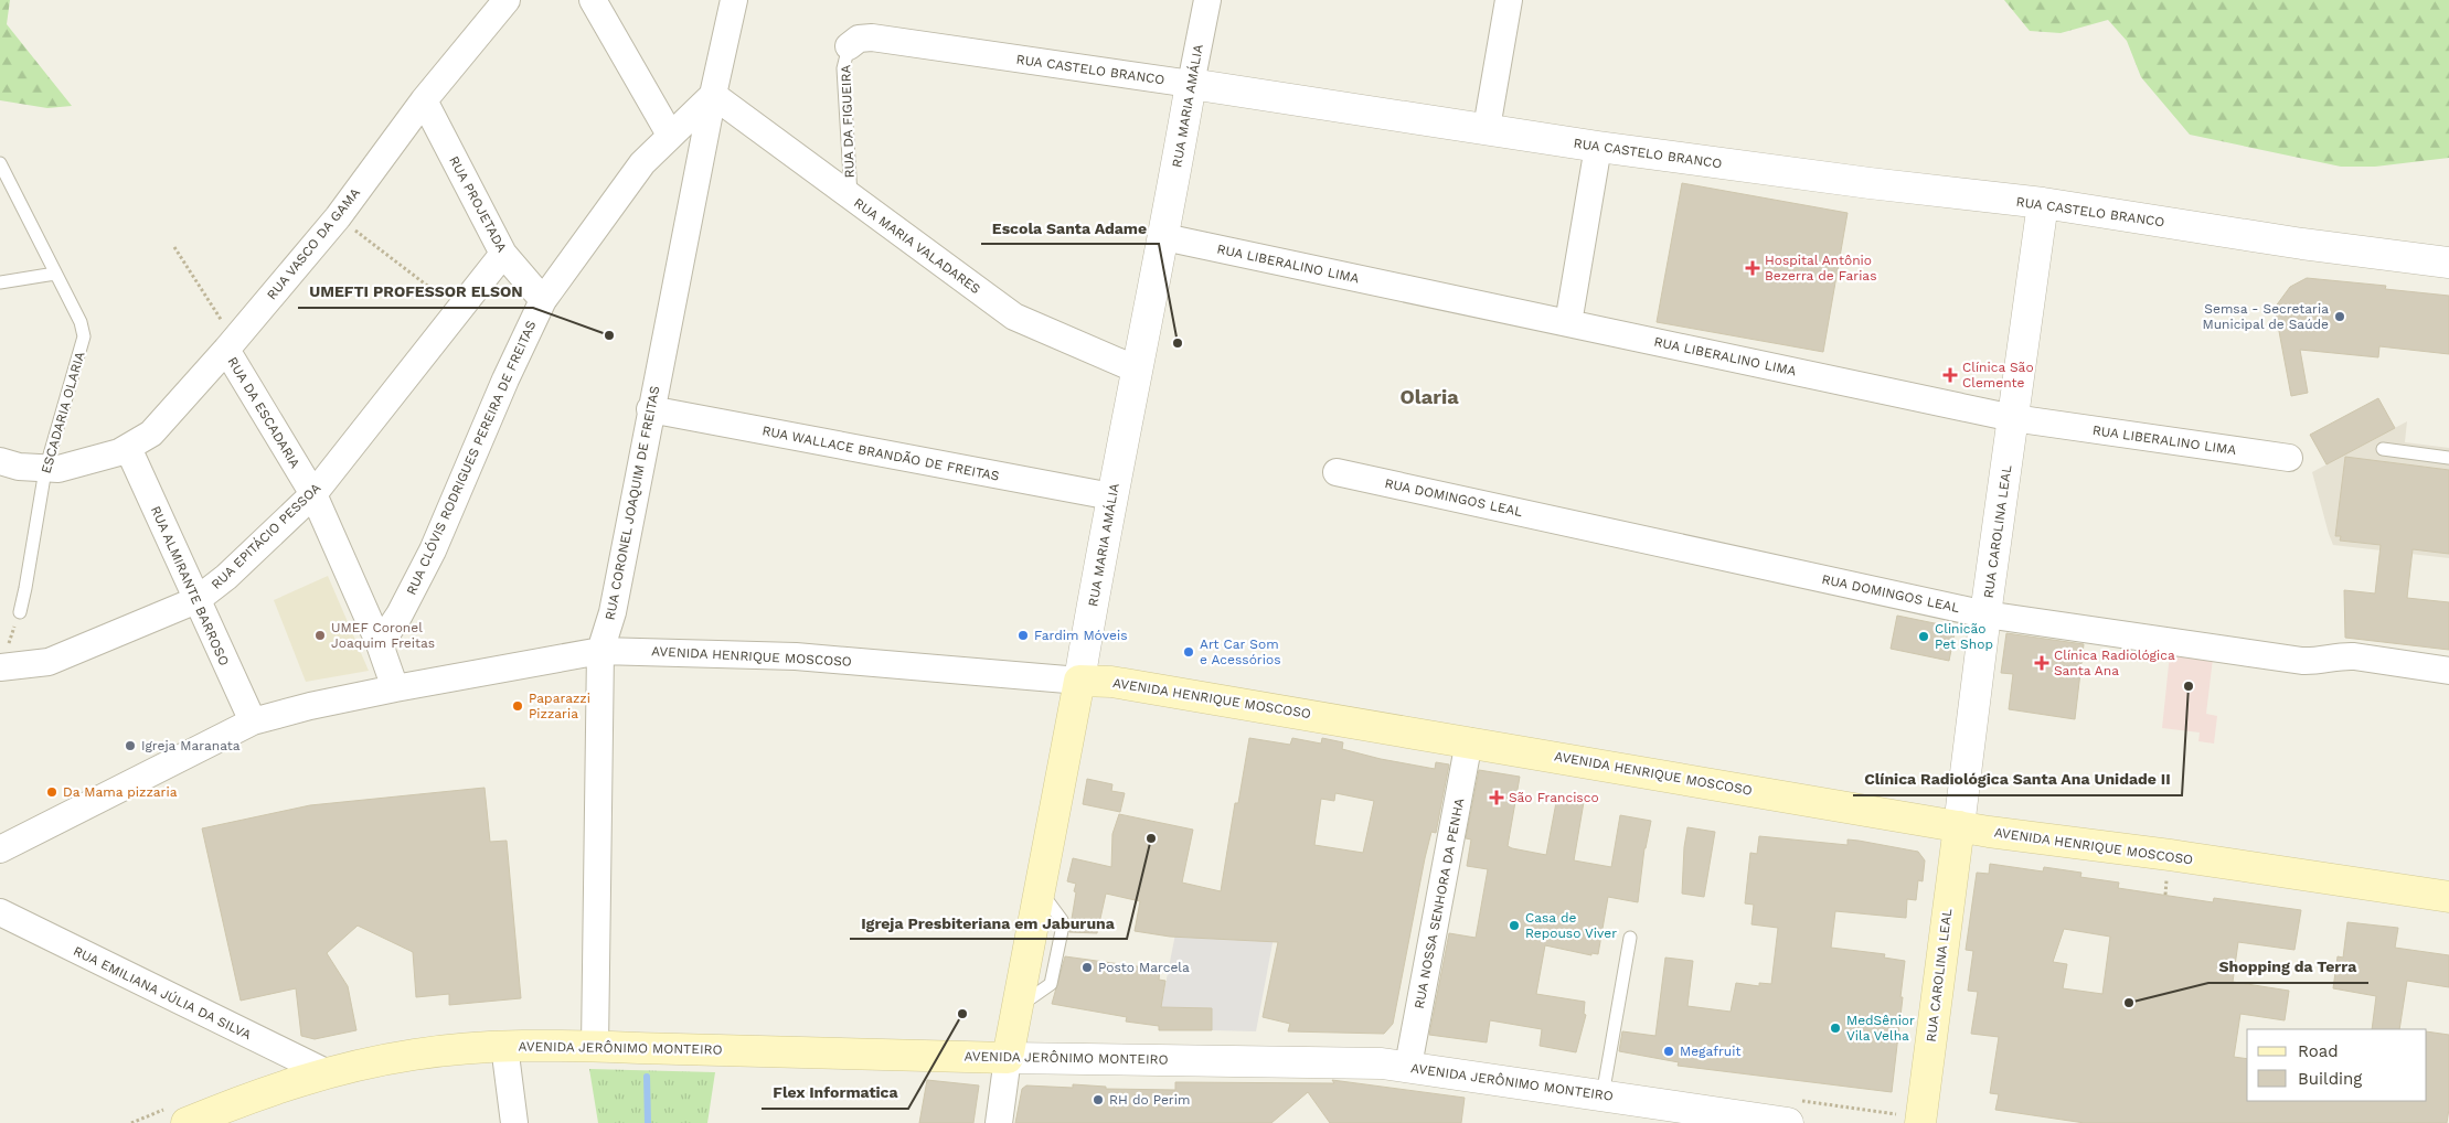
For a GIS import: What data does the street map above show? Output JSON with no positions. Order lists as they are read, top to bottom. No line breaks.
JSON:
{"streets":{"main road":["RUA MARIA AMÁLIA","RUA CAROLINA LEAL","AVENIDA HENRIQUE MOSCOSO","AVENIDA JERÔNIMO MONTEIRO"],"street":["RUA CASTELO BRANCO","RUA PROJETADA","RUA VASCO DA GAMA","RUA MARIA VALADARES","RUA LIBERALINO LIMA","RUA DA ESCADARIA","RUA WALLACE BRANDÃO DE FREITAS","RUA CLÓVIS RODRIGUES PEREIRA DE FREITAS","RUA DOMINGOS LEAL","RUA CORONEL JOAQUIM DE FREITAS","RUA EPITÁCIO PESSOA","RUA ALMIRANTE BARROSO","RUA NOSSA SENHORA DA PENHA","RUA EMILIANA JÚLIA DA SILVA"],"lane":["RUA DA FIGUEIRA","ESCADARIA OLARIA"]},"crossings":[["RUA CASTELO BRANCO","RUA MARIA AMÁLIA"],["RUA CASTELO BRANCO","RUA DA FIGUEIRA"],["RUA CASTELO BRANCO","RUA CAROLINA LEAL"],["RUA MARIA AMÁLIA","RUA MARIA VALADARES"],["RUA MARIA AMÁLIA","RUA LIBERALINO LIMA"],["RUA MARIA AMÁLIA","RUA WALLACE BRANDÃO DE FREITAS"],["RUA MARIA AMÁLIA","AVENIDA HENRIQUE MOSCOSO"],["RUA MARIA AMÁLIA","AVENIDA JERÔNIMO MONTEIRO"],["RUA DA FIGUEIRA","RUA MARIA VALADARES"],["RUA PROJETADA","RUA VASCO DA GAMA"],["RUA PROJETADA","RUA CLÓVIS RODRIGUES PEREIRA DE FREITAS"],["RUA PROJETADA","RUA EPITÁCIO PESSOA"],["RUA VASCO DA GAMA","ESCADARIA OLARIA"],["RUA VASCO DA GAMA","RUA DA ESCADARIA"],["RUA VASCO DA GAMA","RUA ALMIRANTE BARROSO"],["RUA MARIA VALADARES","RUA CLÓVIS RODRIGUES PEREIRA DE FREITAS"],["RUA MARIA VALADARES","RUA CORONEL JOAQUIM DE FREITAS"],["RUA LIBERALINO LIMA","RUA CAROLINA LEAL"],["RUA DA ESCADARIA","RUA CLÓVIS RODRIGUES PEREIRA DE FREITAS"],["RUA DA ESCADARIA","RUA EPITÁCIO PESSOA"],["RUA DA ESCADARIA","AVENIDA HENRIQUE MOSCOSO"],["RUA WALLACE BRANDÃO DE FREITAS","RUA CORONEL JOAQUIM DE FREITAS"],["RUA CLÓVIS RODRIGUES PEREIRA DE FREITAS","RUA CORONEL JOAQUIM DE FREITAS"],["RUA DOMINGOS LEAL","RUA CAROLINA LEAL"],["RUA CORONEL JOAQUIM DE FREITAS","AVENIDA HENRIQUE MOSCOSO"],["RUA CORONEL JOAQUIM DE FREITAS","AVENIDA JERÔNIMO MONTEIRO"],["RUA CAROLINA LEAL","AVENIDA HENRIQUE MOSCOSO"],["RUA EPITÁCIO PESSOA","RUA ALMIRANTE BARROSO"],["RUA ALMIRANTE BARROSO","AVENIDA HENRIQUE MOSCOSO"],["AVENIDA HENRIQUE MOSCOSO","RUA NOSSA SENHORA DA PENHA"],["RUA NOSSA SENHORA DA PENHA","AVENIDA JERÔNIMO MONTEIRO"],["RUA EMILIANA JÚLIA DA SILVA","AVENIDA JERÔNIMO MONTEIRO"]],"districts":["Olaria"],"places":{"health":["Hospital Antônio Bezerra de Farias","Clínica São Clemente","Clínica Radiológica Santa Ana","São Francisco"],"other":["Semsa - Secretaria Municipal de Saúde","UMEFTI PROFESSOR ELSON","Escola Santa Adame","UMEF Coronel Joaquim Freitas","Fardim Móveis","Clinicão Pet Shop","Art Car Som e Acessórios","Clínica Radiológica Santa Ana Unidade II","Paparazzi Pizzaria","Igreja Maranata","Da Mama pizzaria","Igreja Presbiteriana em Jaburuna","Casa de Repouso Viver","Posto Marcela","Shopping da Terra","Flex Informatica","MedSênior Vila Velha","Megafruit","RH do Perim"]},"legend":["Road","Building"]}
